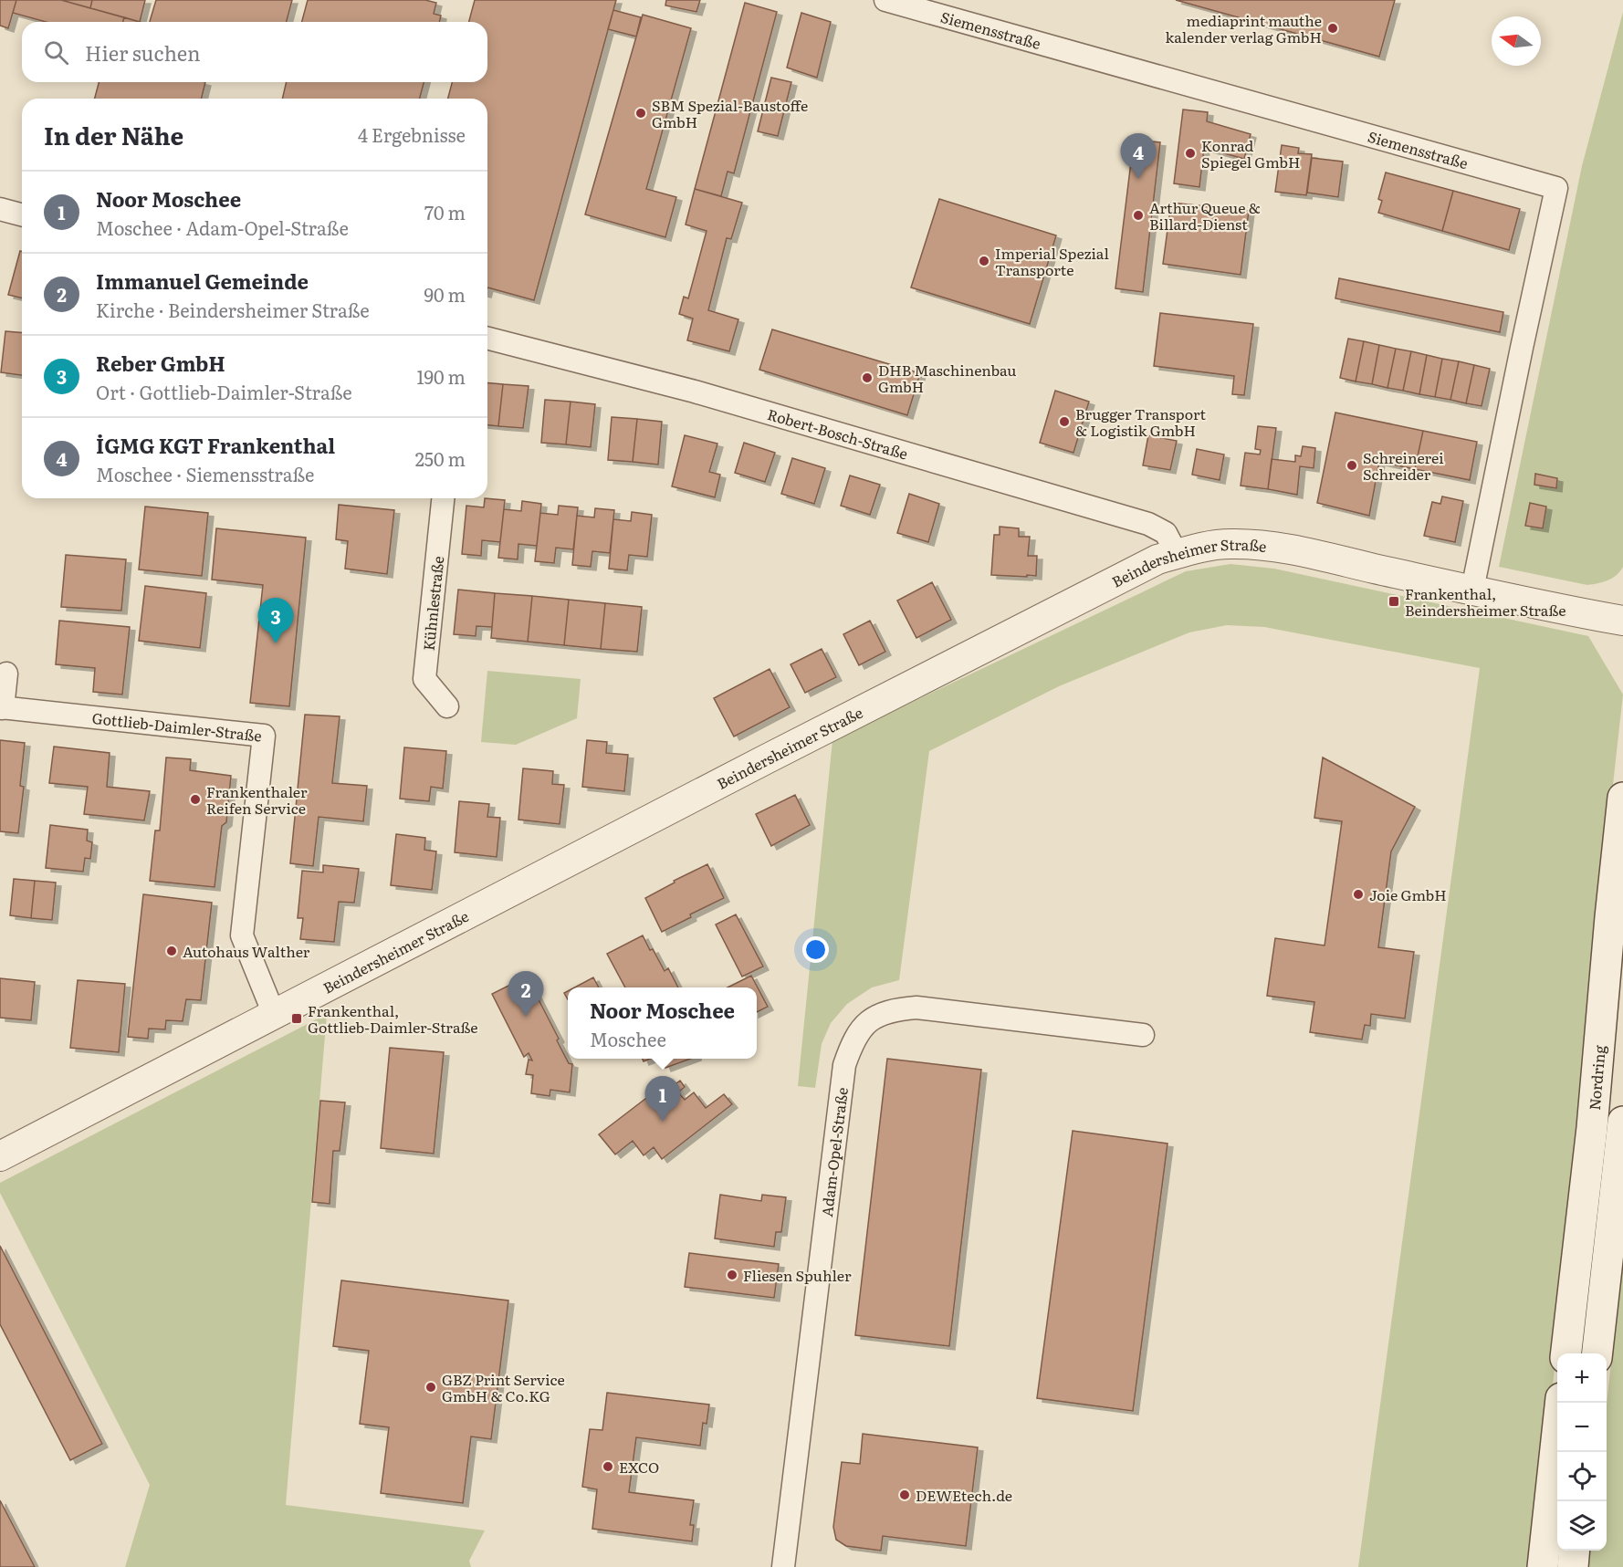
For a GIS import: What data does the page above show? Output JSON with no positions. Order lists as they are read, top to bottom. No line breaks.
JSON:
{"streets":{"main road":["Nordring"],"street":["Siemensstraße","Robert-Bosch-Straße","Beindersheimer Straße","Kühnlestraße","Gottlieb-Daimler-Straße","Adam-Opel-Straße"]},"crossings":[["Siemensstraße","Beindersheimer Straße"],["Robert-Bosch-Straße","Beindersheimer Straße"],["Beindersheimer Straße","Gottlieb-Daimler-Straße"]],"places":{"other":["mediaprint mauthe kalender verlag GmbH","SBM Spezial-Baustoffe GmbH","Konrad Spiegel GmbH","Arthur Queue & Billard-Dienst","Imperial Spezial Transporte","DHB Maschinenbau GmbH","Brugger Transport & Logistik GmbH","Schreinerei Schreider","Frankenthaler Reifen Service","Joie GmbH","Autohaus Walther","Fliesen Spuhler","GBZ Print Service GmbH & Co.KG","EXCO","DEWEtech.de"],"transit":["Frankenthal, Beindersheimer Straße","Frankenthal, Gottlieb-Daimler-Straße"]},"north":"left","page":{"search":"Hier suchen","heading":["In der Nähe","4 Ergebnisse"],"pins":["4","3","2","1"],"list":[{"mark":"1","name":"Noor Moschee","note":"Moschee · Adam-Opel-Straße","value":"70 m"},{"mark":"2","name":"Immanuel Gemeinde","note":"Kirche · Beindersheimer Straße","value":"90 m"},{"mark":"3","name":"Reber GmbH","note":"Ort · Gottlieb-Daimler-Straße","value":"190 m"},{"mark":"4","name":"İGMG KGT Frankenthal","note":"Moschee · Siemensstraße","value":"250 m"}],"popup":["Noor Moschee","Moschee"],"map_buttons":["+","−"]}}
